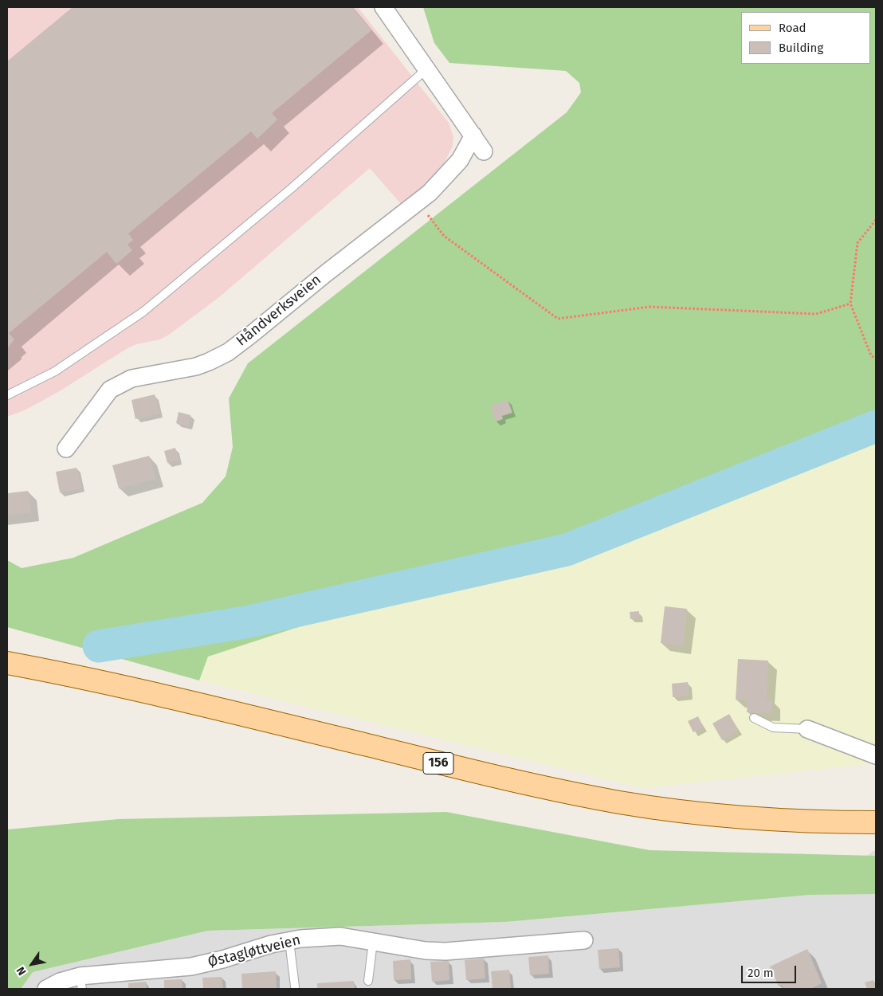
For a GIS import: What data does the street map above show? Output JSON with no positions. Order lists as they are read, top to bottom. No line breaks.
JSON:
{"streets":{"main road":["156"],"street":["Håndverksveien","Østagløttveien"]},"legend":["Road","Building"],"scale_bar":"20 m","north":"bottom left"}
